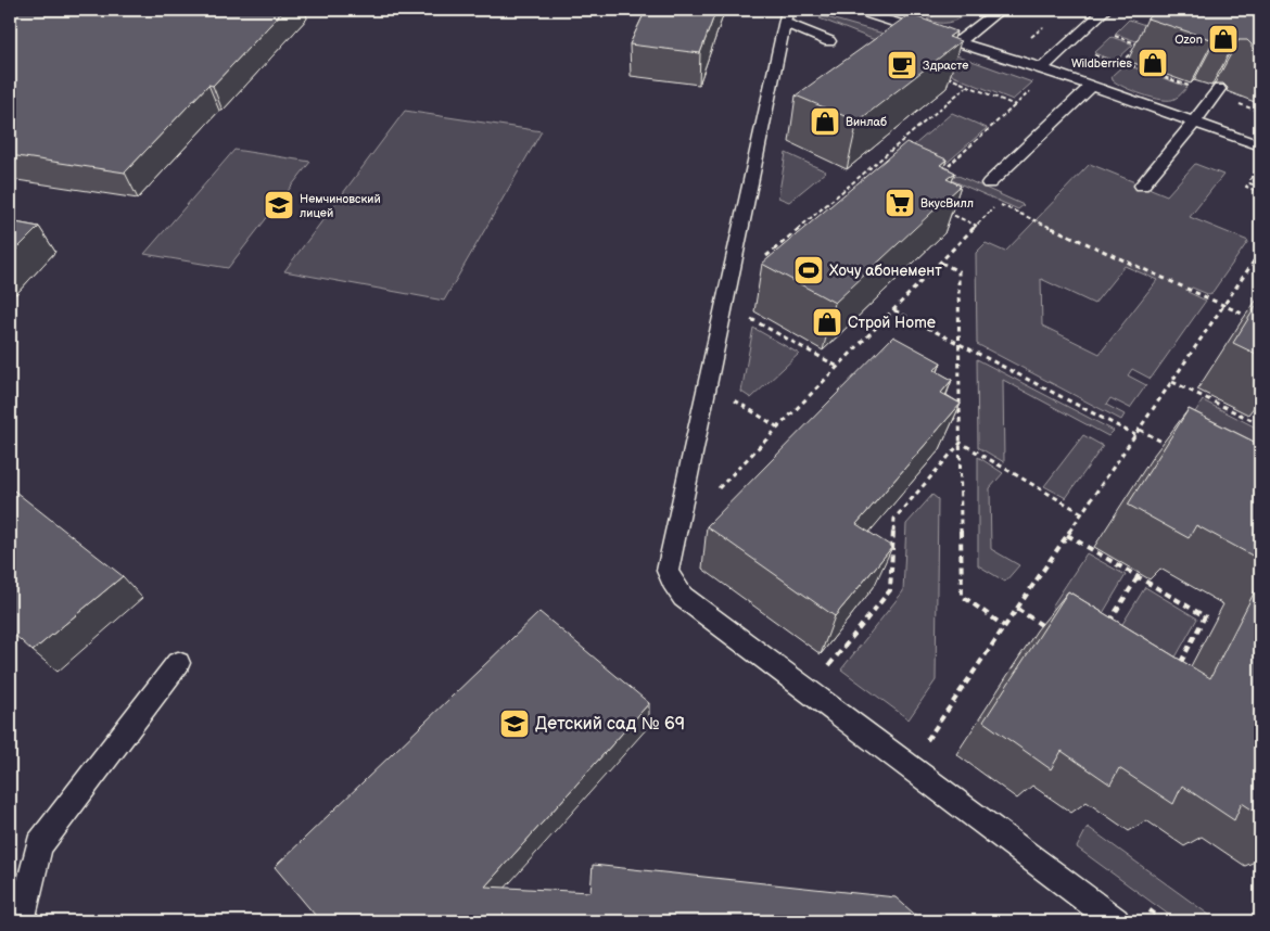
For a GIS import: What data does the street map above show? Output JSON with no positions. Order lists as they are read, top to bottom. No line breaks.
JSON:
{"places":{"shop":["Ozon","Wildberries","Винлаб","Строй Home"],"cafe":["Здрасте"],"supermarket":["ВкусВилл"],"school or university":["Немчиновский лицей","Детский сад № 69"],"sports":["Хочу абонемент"]}}
